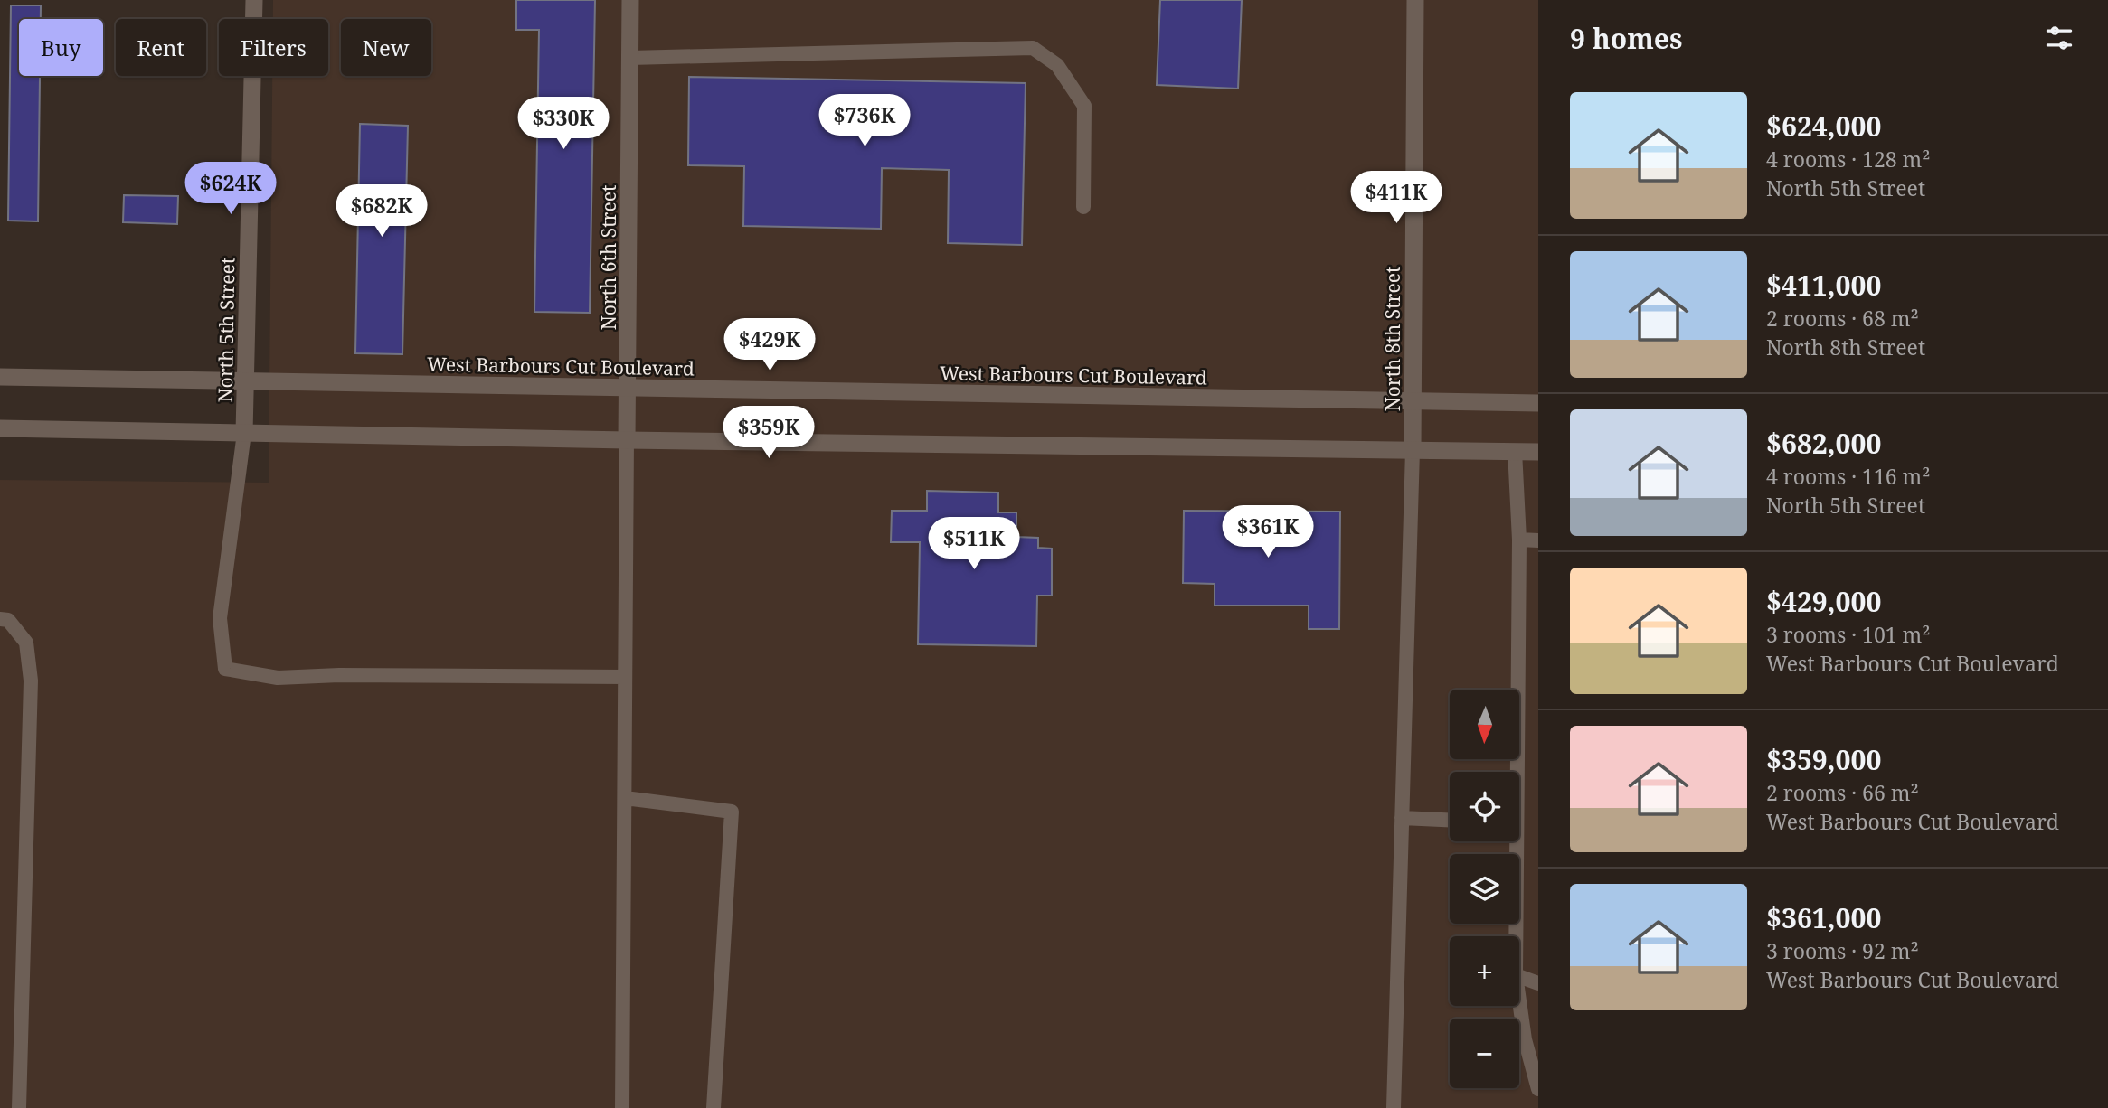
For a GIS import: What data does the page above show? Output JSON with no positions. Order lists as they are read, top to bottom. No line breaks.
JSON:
{"streets":{"street":["North 6th Street","North 5th Street","North 8th Street","West Barbours Cut Boulevard"]},"crossings":[["North 6th Street","West Barbours Cut Boulevard"],["North 5th Street","West Barbours Cut Boulevard"],["North 8th Street","West Barbours Cut Boulevard"]],"north":"bottom","page":{"heading":"9 homes","chip":["Buy","Rent","Filters","New"],"list":[{"name":"$624,000","note":"4 rooms · 128 m² · North 5th Street"},{"name":"$411,000","note":"2 rooms · 68 m² · North 8th Street"},{"name":"$682,000","note":"4 rooms · 116 m² · North 5th Street"},{"name":"$429,000","note":"3 rooms · 101 m² · West Barbours Cut Boulevard"},{"name":"$359,000","note":"2 rooms · 66 m² · West Barbours Cut Boulevard"},{"name":"$361,000","note":"3 rooms · 92 m² · West Barbours Cut Boulevard"}],"price":["$736K","$330K","$624K","$411K","$682K","$429K","$359K","$361K","$511K"],"map_buttons":["+","−"]}}
